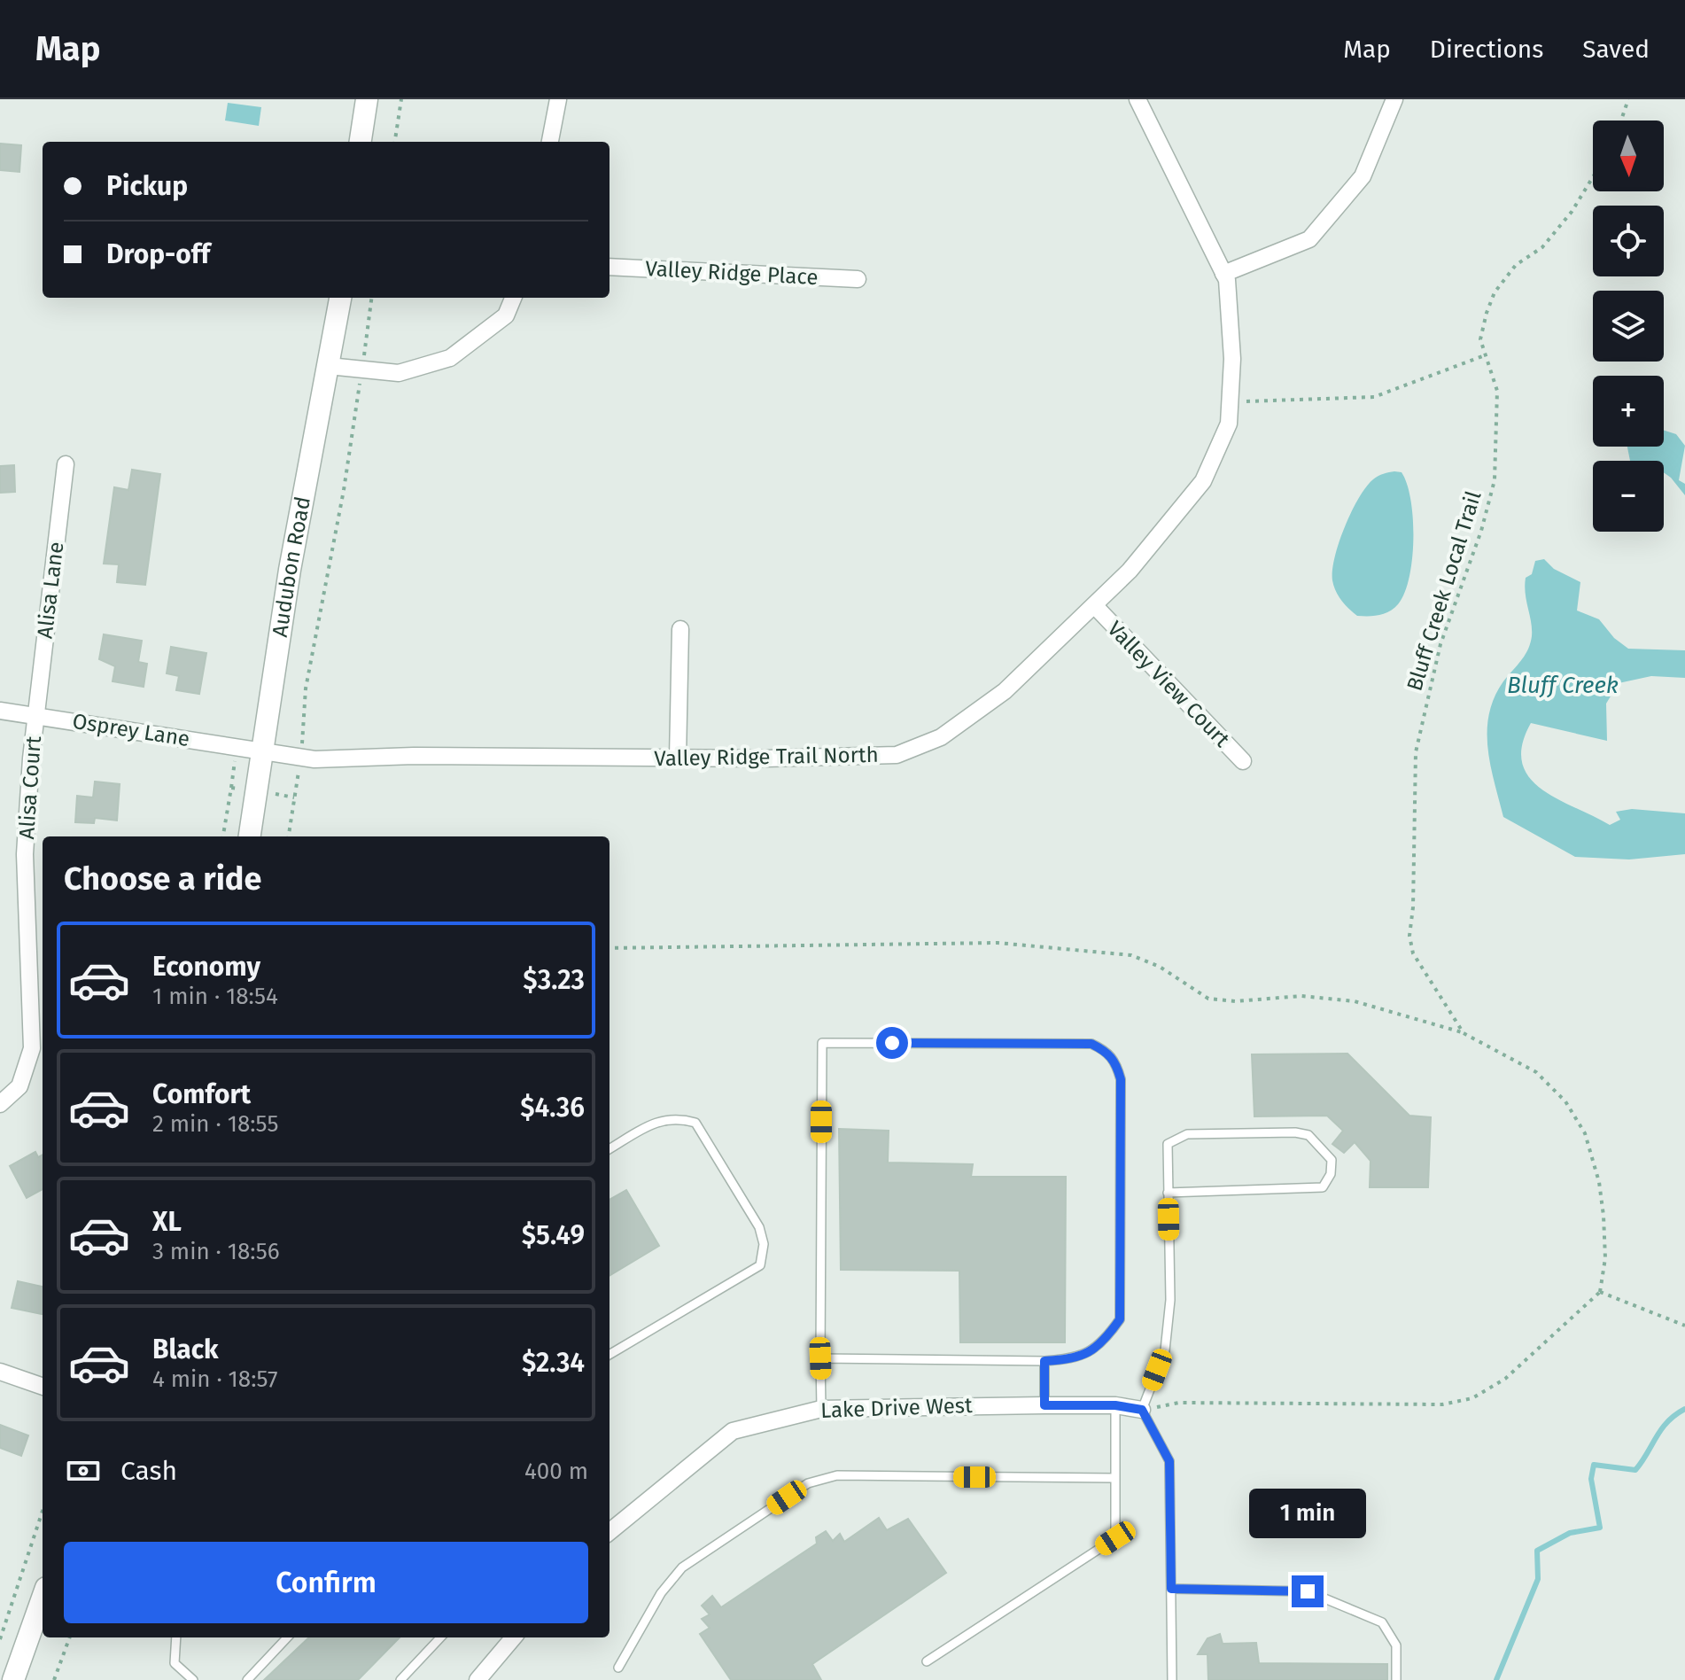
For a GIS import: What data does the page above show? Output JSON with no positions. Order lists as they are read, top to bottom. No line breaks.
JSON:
{"streets":{"street":["Valley Ridge Place","Audubon Road","Alisa Lane","Valley View Court","Osprey Lane","Valley Ridge Trail North","Alisa Court","Lake Drive West"],"path":["Bluff Creek Local Trail"]},"crossings":[["Audubon Road","Osprey Lane"],["Audubon Road","Valley Ridge Trail North"],["Alisa Lane","Osprey Lane"],["Alisa Lane","Alisa Court"],["Valley View Court","Valley Ridge Trail North"],["Osprey Lane","Valley Ridge Trail North"],["Osprey Lane","Alisa Court"]],"water":["Bluff Creek"],"north":"bottom","page":{"header":"Map","nav":["Map","Directions","Saved"],"map_buttons":["+","−"],"banner":["Pickup","Drop-off"],"heading":"Choose a ride","list":[{"name":"Economy","note":"1 min · 18:54","value":"$3.23"},{"name":"Comfort","note":"2 min · 18:55","value":"$4.36"},{"name":"XL","note":"3 min · 18:56","value":"$5.49"},{"name":"Black","note":"4 min · 18:57","value":"$2.34"}],"pay":["Cash","400 m"],"bubble":"1 min","buttons":"Confirm"}}
